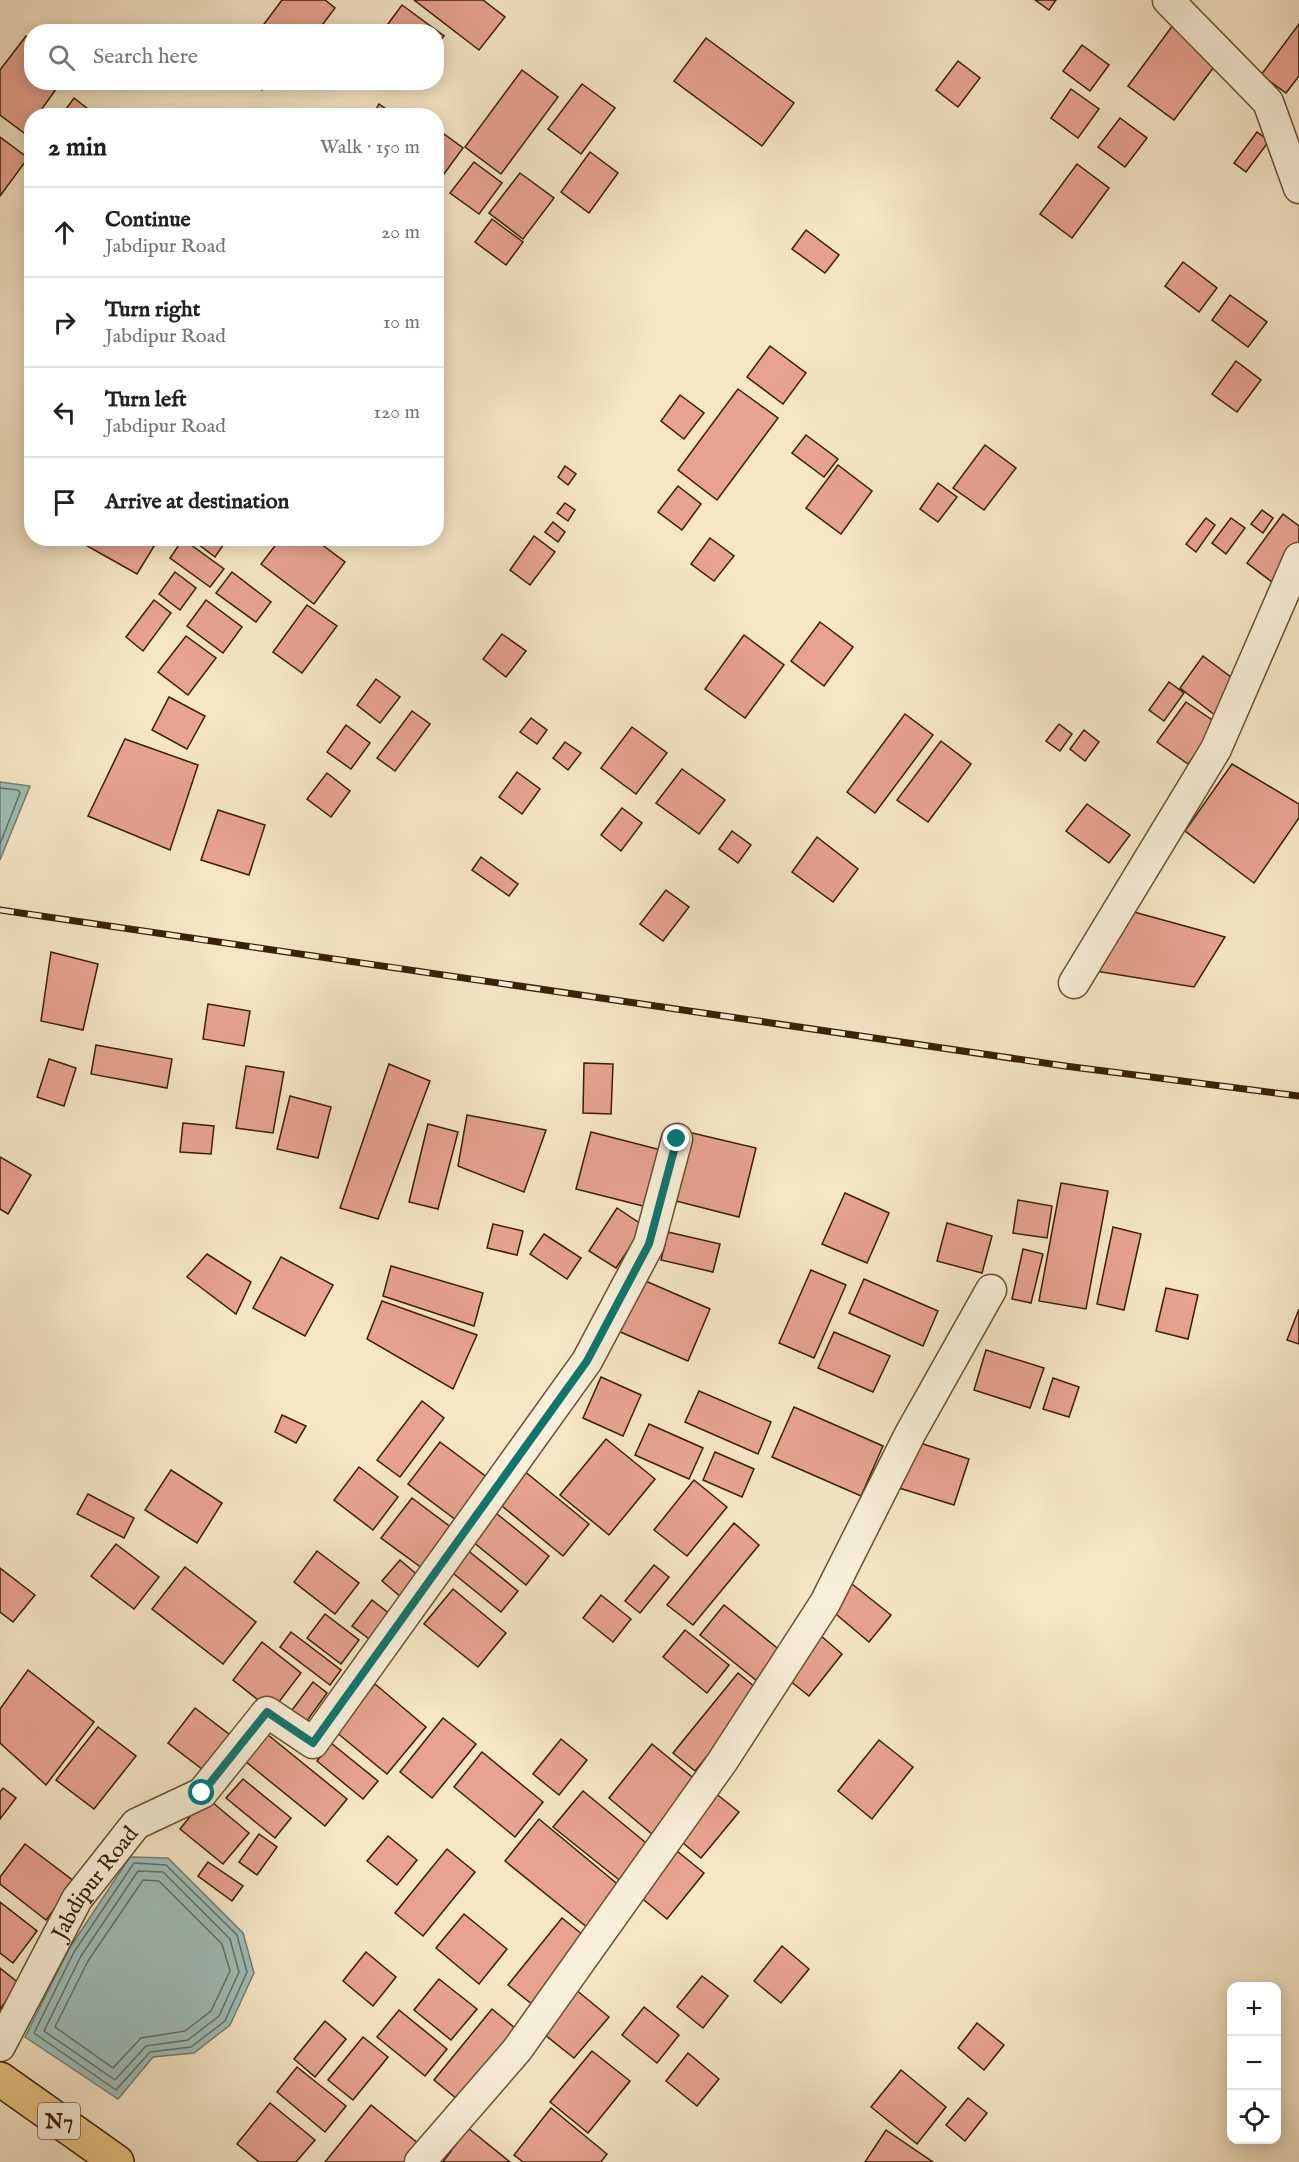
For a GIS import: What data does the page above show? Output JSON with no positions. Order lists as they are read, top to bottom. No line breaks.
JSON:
{"streets":{"highway":["N7"],"street":["Jabdipur Road"]},"page":{"search":"Search here","heading":["2 min","Walk · 150 m"],"list":[["Continue","Jabdipur Road","20 m"],["Turn right","Jabdipur Road","10 m"],["Turn left","Jabdipur Road","120 m"],"Arrive at destination"],"map_buttons":["+","−"]}}
